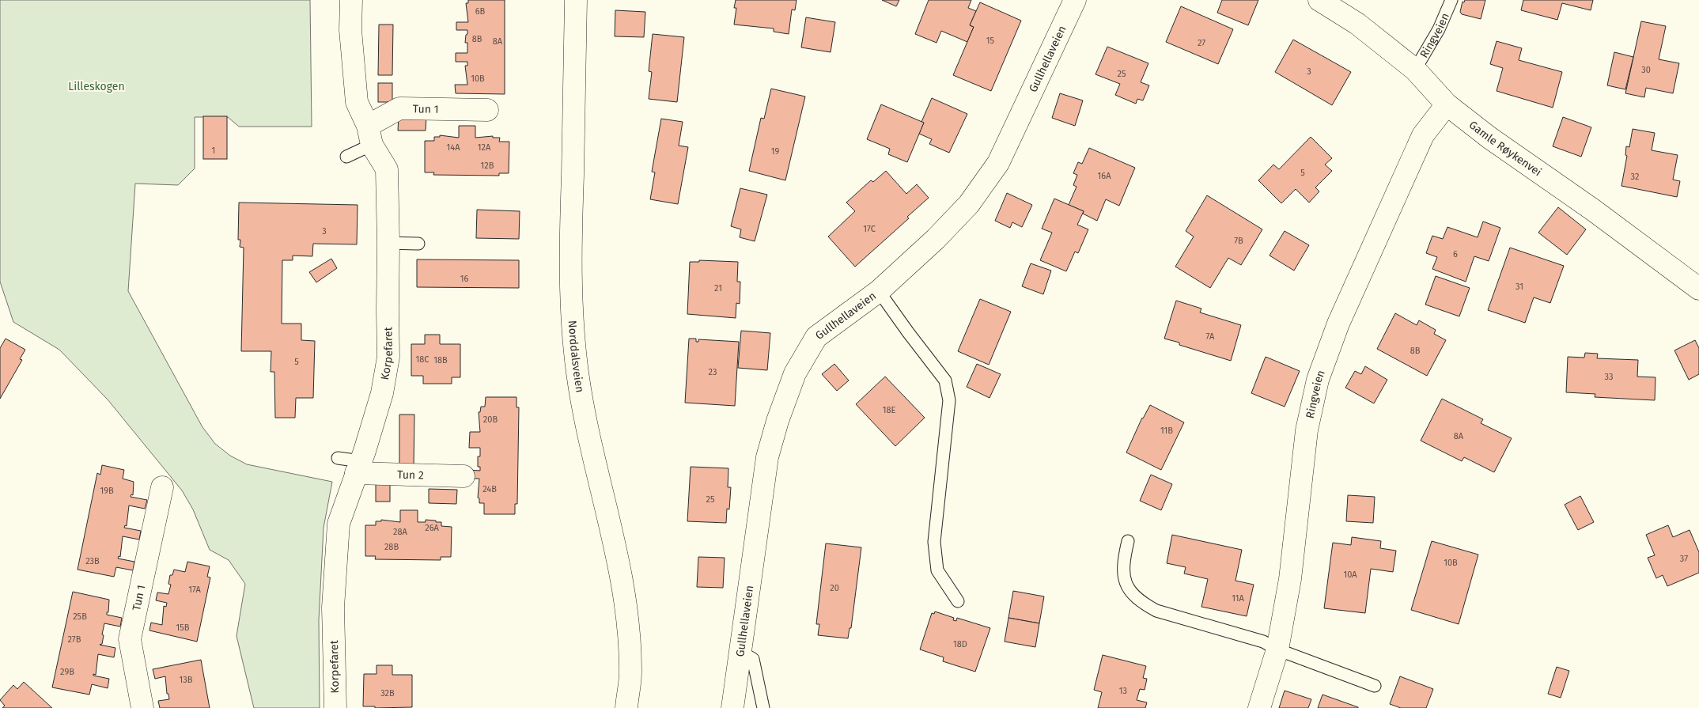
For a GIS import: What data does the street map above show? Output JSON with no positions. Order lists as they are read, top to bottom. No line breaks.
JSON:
{"streets":{"street":["Ringveien","Gullhellaveien","Tun 1","Gamle Røykenvei","Korpefaret","Norddalsveien","Tun 2"]},"crossings":[["Ringveien","Gamle Røykenvei"],["Tun 1","Korpefaret"],["Korpefaret","Tun 2"]],"parks":["Lilleskogen"],"house_numbers":["6B","8B","15","8A","27","30","3","25","10B","14A","12A","1","19","12B","5","16A","32","17C","3","7B","6","16","31","21","7A","8B","18C","18B","5","23","33","18E","20B","11B","8A","24B","19B","25","26A","28A","28B","37","23B","10B","10A","20","17A","11A","25B","15B","27B","18D","29B","13B","13","32B"]}
